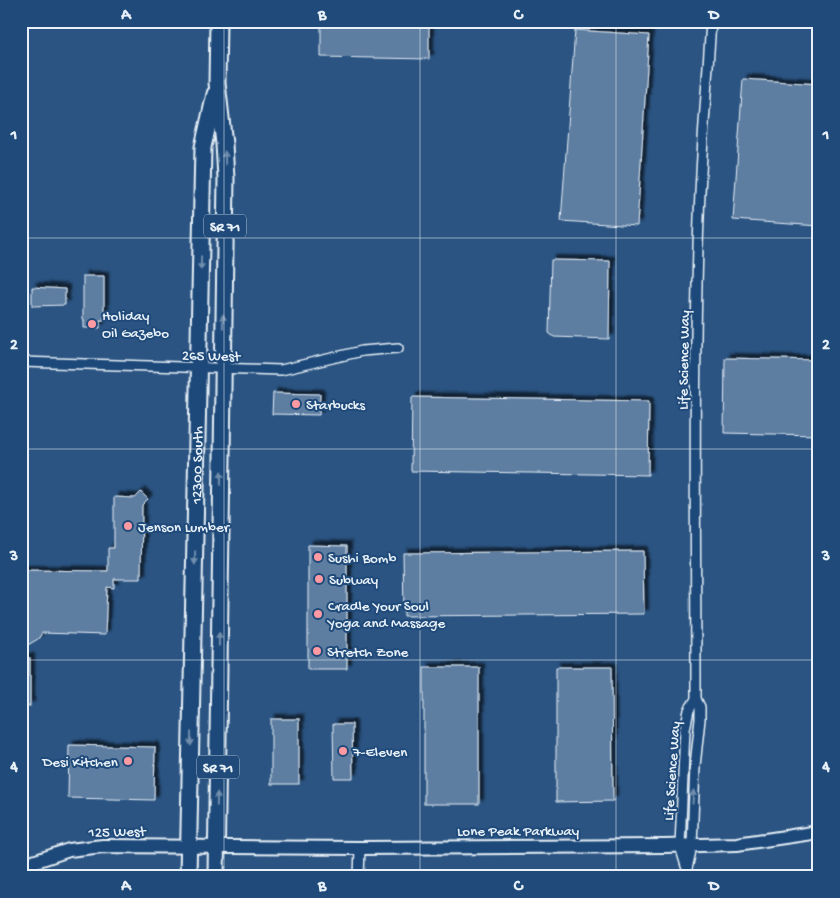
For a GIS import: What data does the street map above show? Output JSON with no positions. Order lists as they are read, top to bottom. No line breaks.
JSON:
{"streets":{"main road":["SR 71","12300 South","Lone Peak Parkway","125 West"],"street":["265 West","Life Science Way"]},"crossings":[["265 West","12300 South"],["Life Science Way","Lone Peak Parkway"],["12300 South","Lone Peak Parkway"],["12300 South","125 West"],["Lone Peak Parkway","125 West"]],"places":["Holiday Oil Gazebo","Starbucks","Jenson Lumber","Sushi Bomb","Subway","Cradle Your Soul Yoga and Massage","Stretch Zone","7-Eleven","Desi Kitchen"],"grid":{"columns":["A","B","C","D"],"rows":["1","2","3","4"]}}
